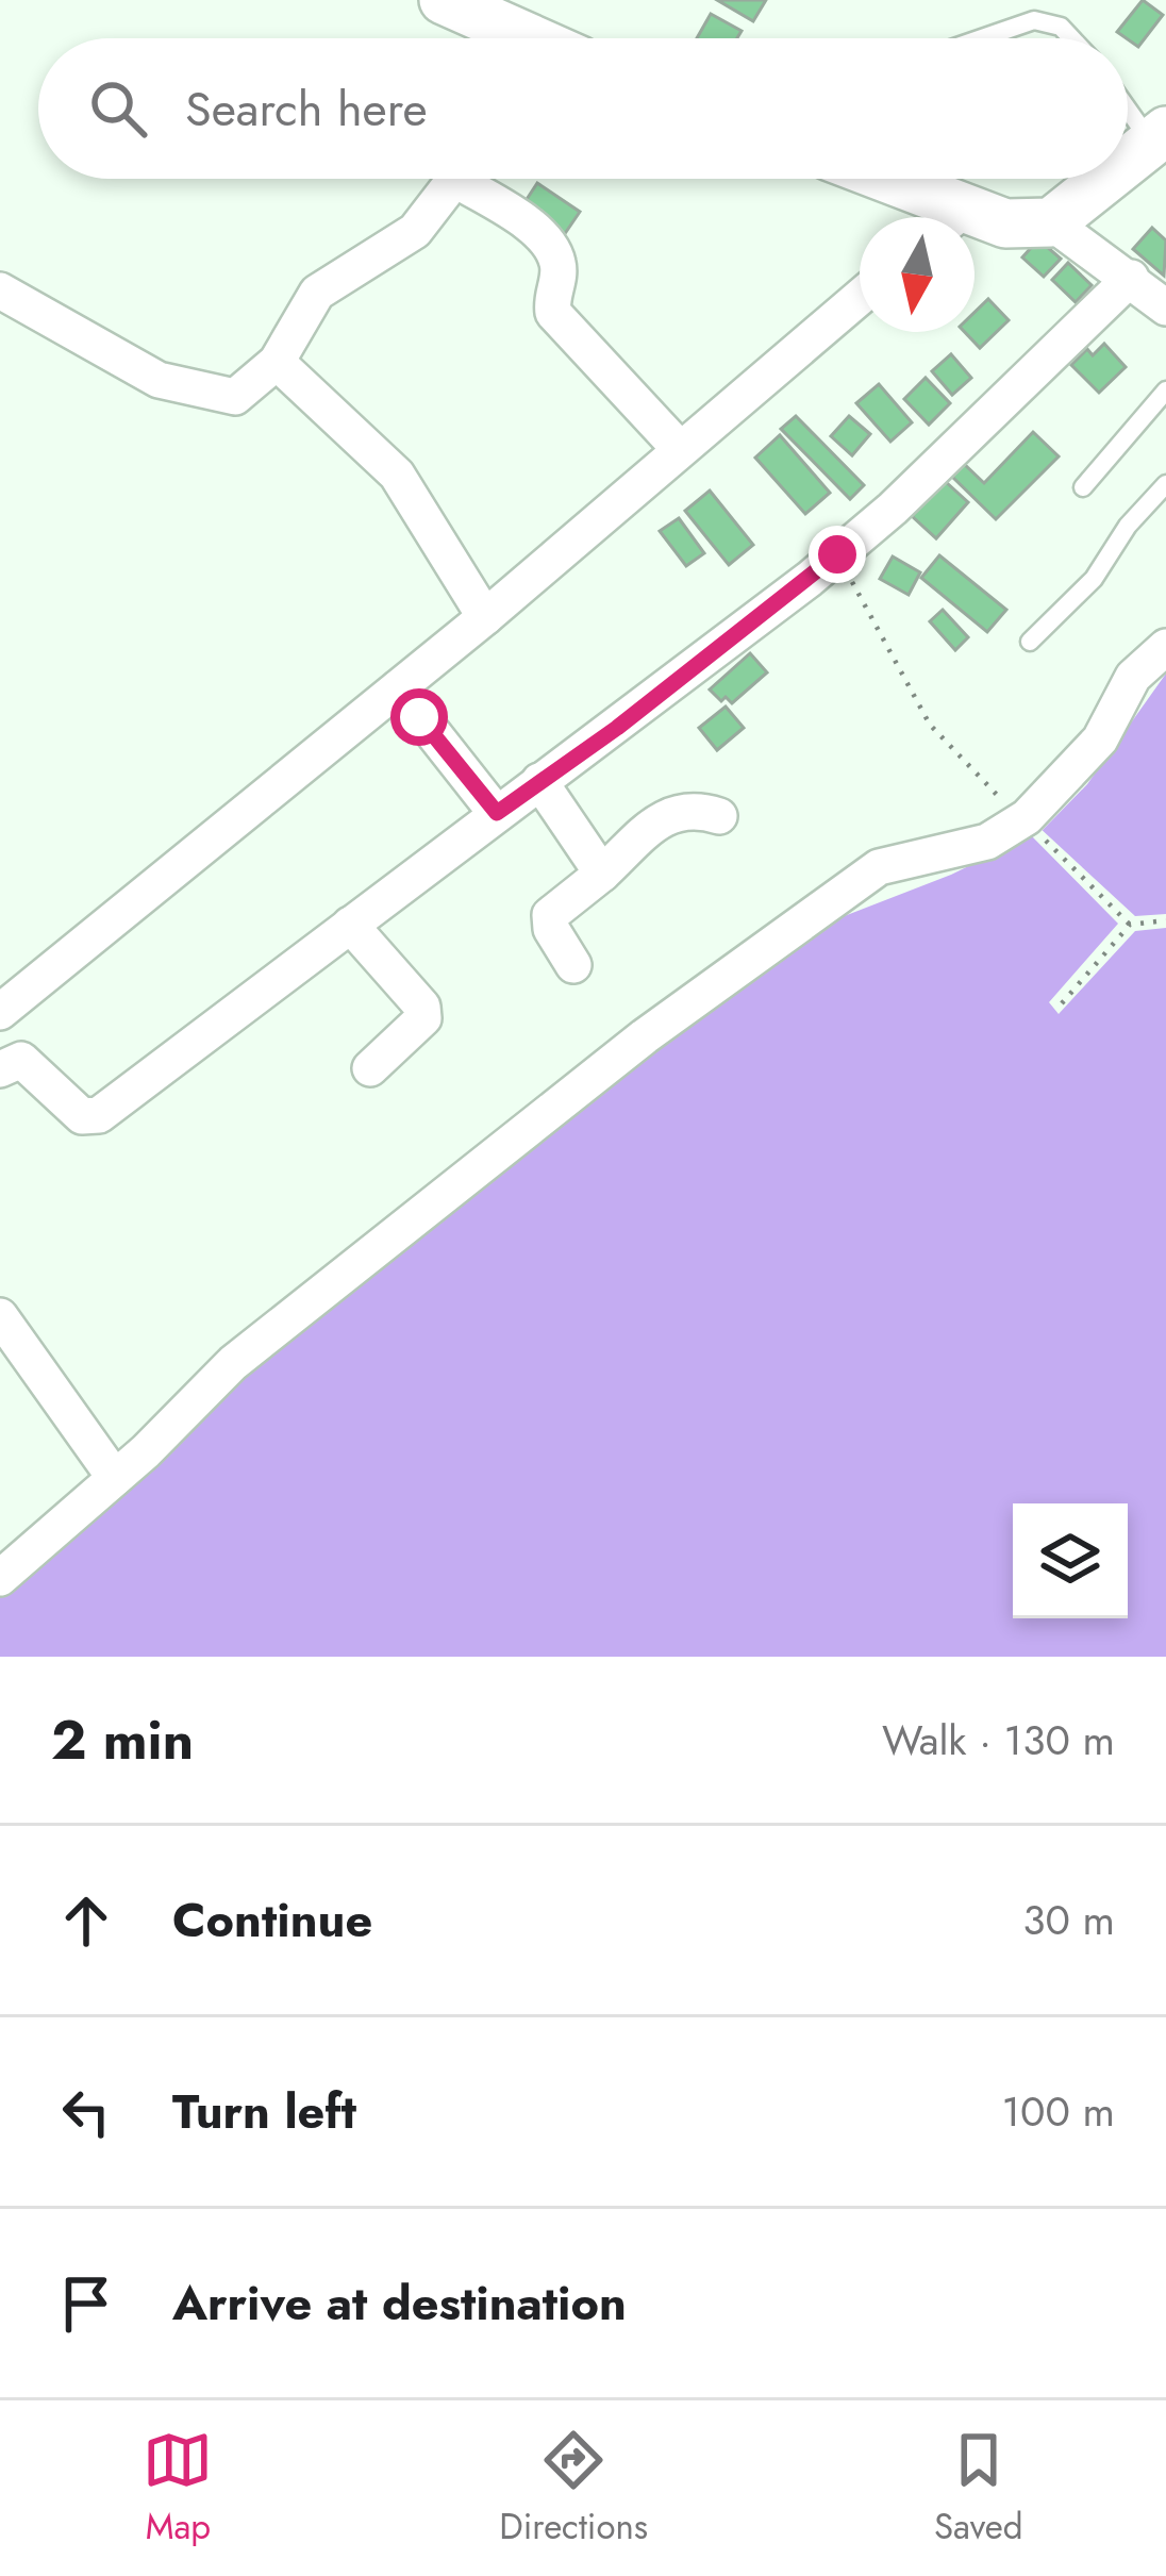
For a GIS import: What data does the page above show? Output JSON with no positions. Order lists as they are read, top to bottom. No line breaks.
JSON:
{"north":"bottom","page":{"search":"Search here","heading":["2 min","Walk · 130 m"],"list":[["Continue","30 m"],["Turn left","100 m"],"Arrive at destination"],"nav":["Map","Directions","Saved"]}}
